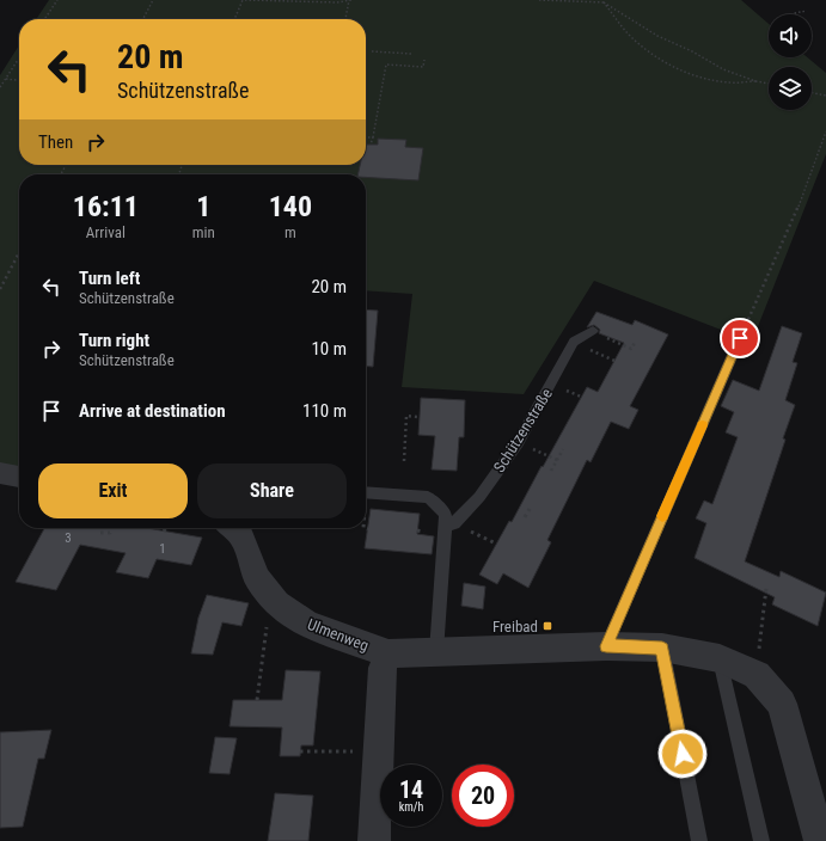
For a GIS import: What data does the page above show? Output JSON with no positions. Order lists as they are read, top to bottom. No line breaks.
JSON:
{"streets":{"street":["Ulmenweg"],"lane":["Schützenstraße"]},"places":{"transit":["Freibad"]},"house_numbers":["3","1"],"page":{"turn":["20 m","Schützenstraße"],"then":"Then","eta":["16:11","Arrival","1","min","140","m"],"list":[{"name":"Turn left","note":"Schützenstraße","value":"20 m"},{"name":"Turn right","note":"Schützenstraße","value":"10 m"},{"name":"Arrive at destination","value":"110 m"}],"buttons":["Exit","Share"],"speed":"14 km/h","limit":"20"}}
